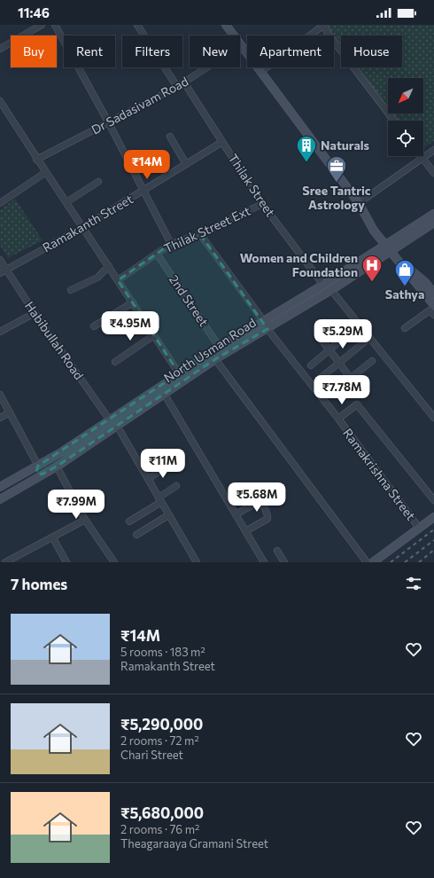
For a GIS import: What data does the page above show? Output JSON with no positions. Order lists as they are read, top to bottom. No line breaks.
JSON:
{"streets":{"main road":["North Usman Road"],"street":["Dr Sadasivam Road","Thilak Street","Ramakanth Street","Thilak Street Ext","2nd Street","Habibullah Road","Ramakrishna Street"]},"crossings":[["Dr Sadasivam Road","Thilak Street"],["Thilak Street","Ramakanth Street"],["Thilak Street","Thilak Street Ext"],["Thilak Street","North Usman Road"],["Ramakanth Street","Habibullah Road"],["Thilak Street Ext","2nd Street"],["Thilak Street Ext","Ramakrishna Street"],["2nd Street","North Usman Road"],["Habibullah Road","North Usman Road"],["North Usman Road","Ramakrishna Street"]],"places":{"building":["Naturals"],"office":["Sree Tantric Astrology"],"hospital":["Women and Children Foundation"],"shop":["Sathya"]},"north":"bottom left","page":{"status":"11:46","chip":["Buy","Rent","Filters","New","Apartment","House"],"price":["₹14M","₹4.95M","₹5.29M","₹7.78M","₹11M","₹5.68M","₹7.99M"],"heading":"7 homes","list":[{"name":"₹14M","note":"5 rooms · 183 m² · Ramakanth Street"},{"name":"₹5,290,000","note":"2 rooms · 72 m² · Chari Street"},{"name":"₹5,680,000","note":"2 rooms · 76 m² · Theagaraaya Gramani Street"}]}}
